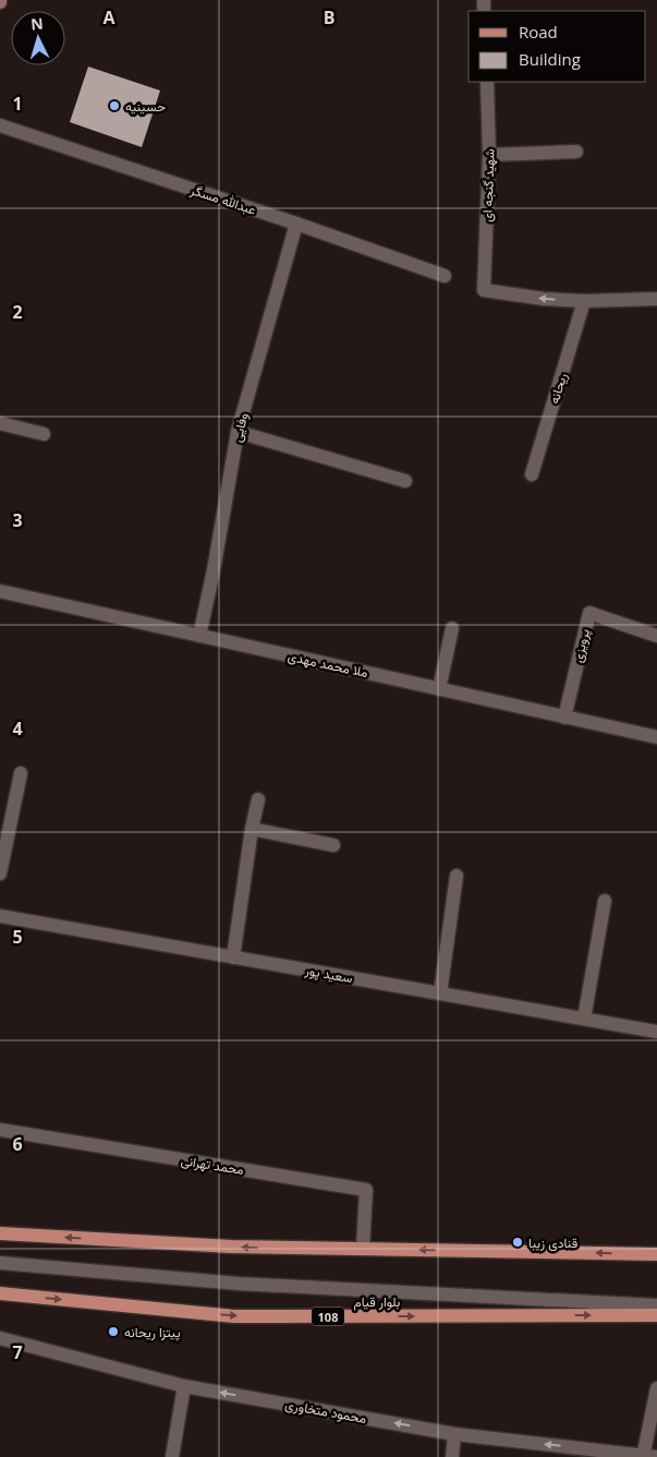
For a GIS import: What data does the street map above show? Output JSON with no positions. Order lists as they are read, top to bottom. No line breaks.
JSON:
{"streets":{"main road":["بلوار قیام","108"],"street":["شهید گنجه ای","عبدالله مسگر","ریحانه","وفایی","پرویزی","ملا محمد مهدی","سعید پور","محمد تهرانی","محمود متخاوری"]},"crossings":[["شهید گنجه ای","ریحانه"],["عبدالله مسگر","وفایی"],["وفایی","ملا محمد مهدی"],["پرویزی","ملا محمد مهدی"]],"one_way":["محمود متخاوری"],"places":["حسینیه","قنادی زیبا","پیتزا ریحانه"],"legend":["Road","Building"],"north":"top","grid":{"columns":["A","B"],"rows":["1","2","3","4","5","6","7"]}}
